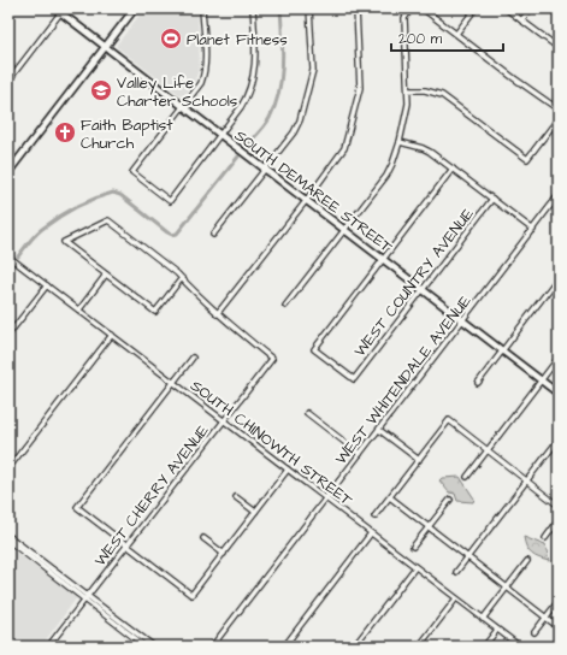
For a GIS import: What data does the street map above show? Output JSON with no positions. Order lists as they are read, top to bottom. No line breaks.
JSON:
{"streets":{"main road":["SOUTH DEMAREE STREET"],"street":["WEST COUNTRY AVENUE","WEST WHITENDALE AVENUE","SOUTH CHINOWTH STREET","WEST CHERRY AVENUE"]},"crossings":[["SOUTH DEMAREE STREET","WEST COUNTRY AVENUE"],["SOUTH DEMAREE STREET","WEST WHITENDALE AVENUE"],["WEST WHITENDALE AVENUE","SOUTH CHINOWTH STREET"],["SOUTH CHINOWTH STREET","WEST CHERRY AVENUE"]],"places":{"sports":["Planet Fitness"],"school or university":["Valley Life Charter Schools"],"church":["Faith Baptist Church"]},"scale_bar":"200 m"}
